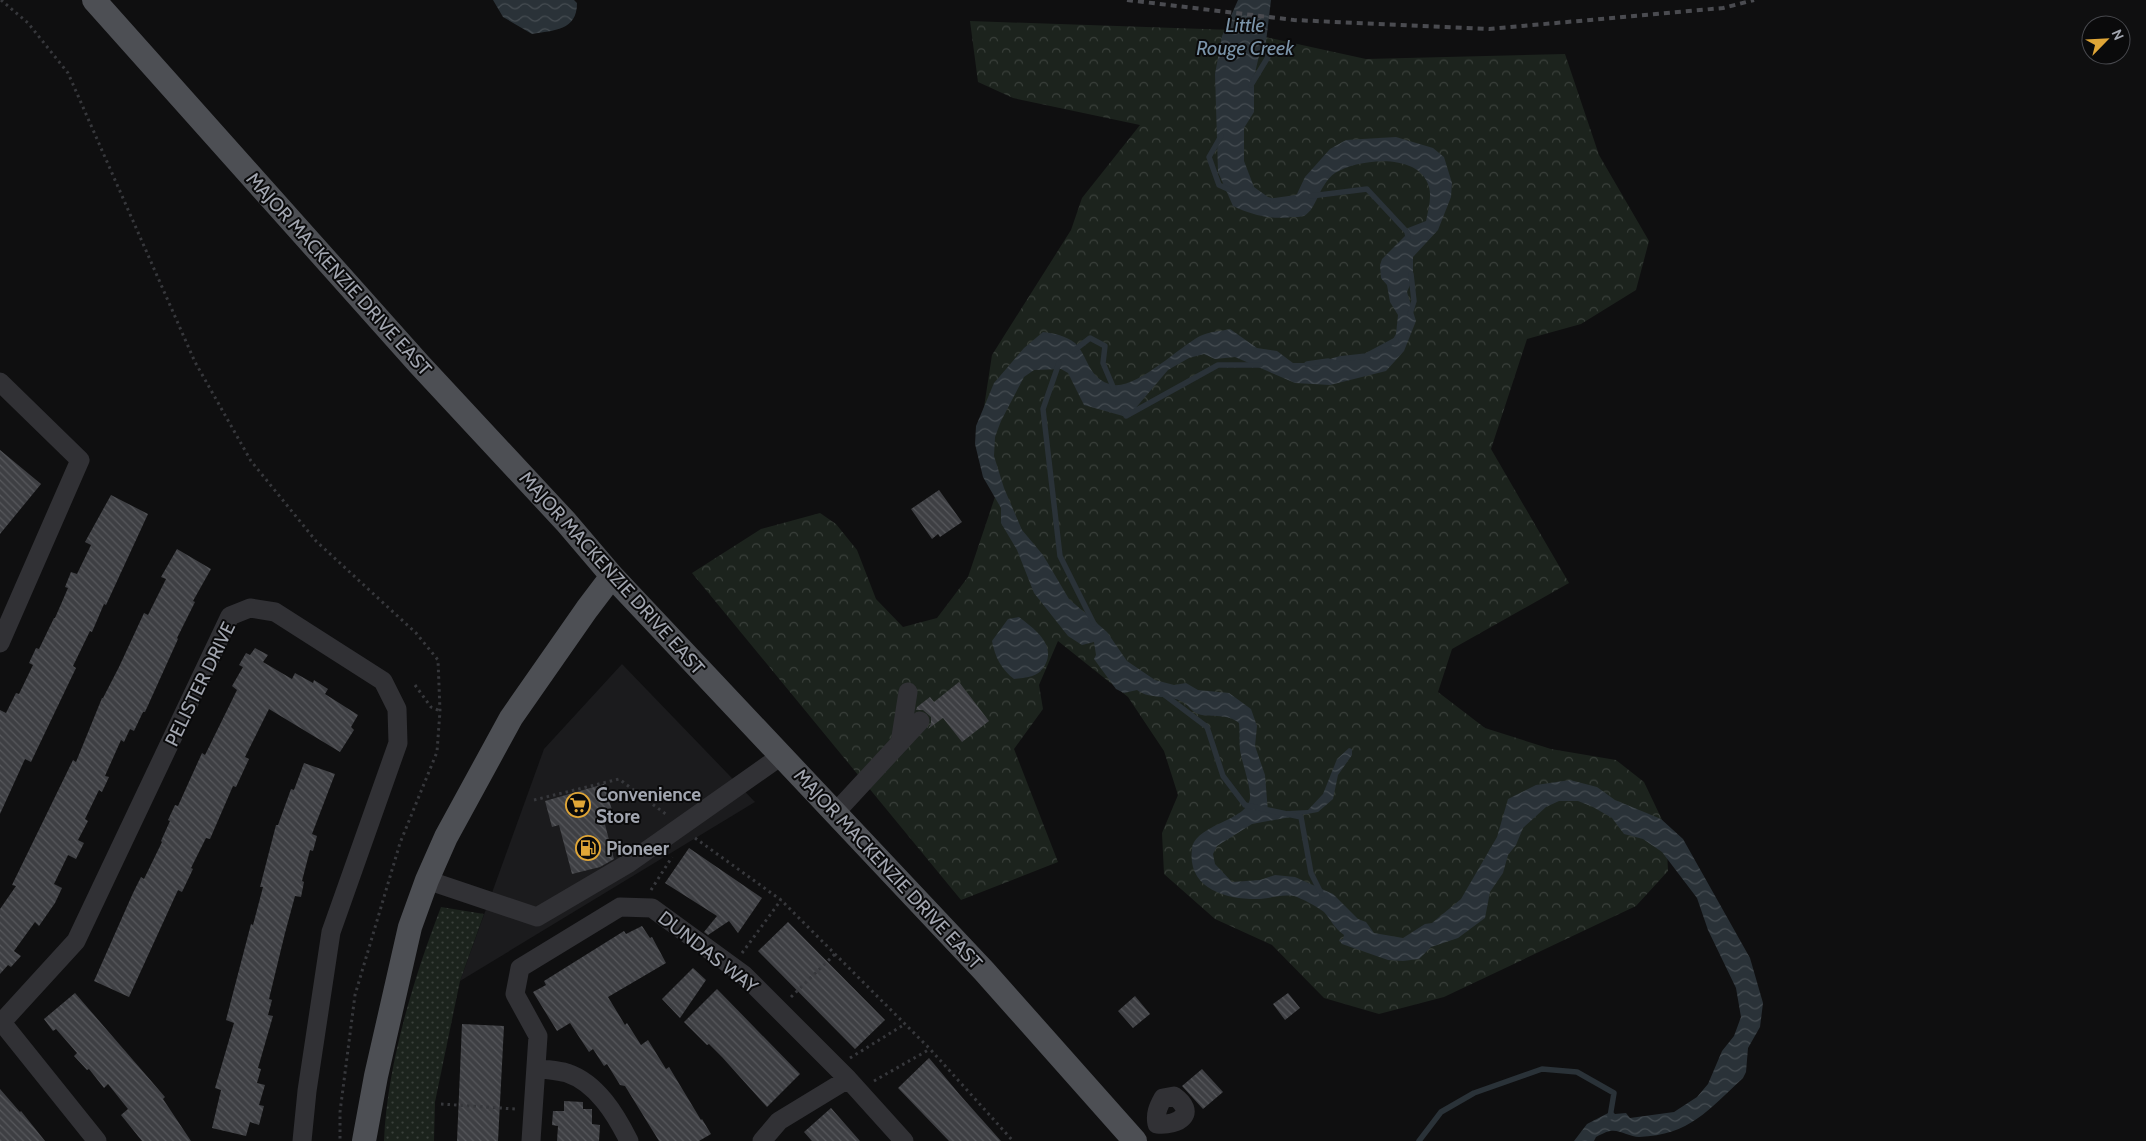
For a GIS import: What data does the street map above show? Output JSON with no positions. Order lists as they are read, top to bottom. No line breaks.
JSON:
{"streets":{"main road":["MAJOR MACKENZIE DRIVE EAST"],"street":["PELISTER DRIVE","DUNDAS WAY"]},"water":["Little Rouge Creek"],"places":{"supermarket":["Convenience Store"],"fuel station":["Pioneer"]},"north":"top right"}
